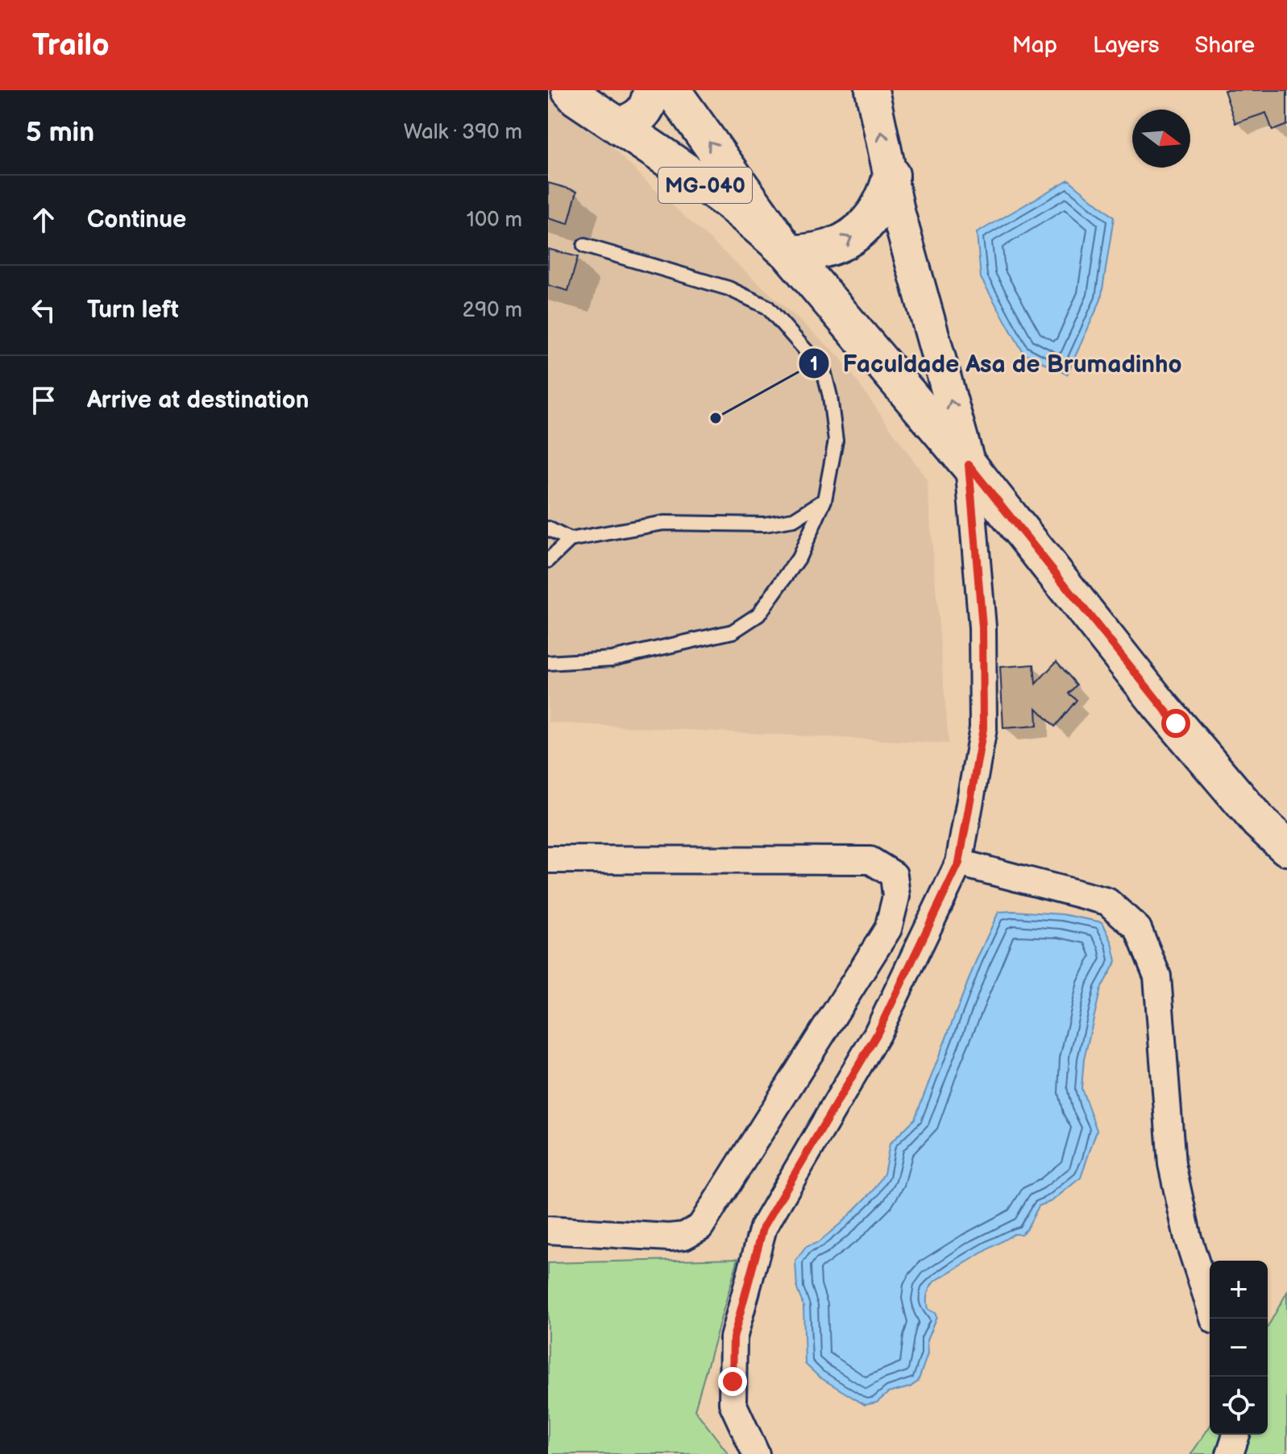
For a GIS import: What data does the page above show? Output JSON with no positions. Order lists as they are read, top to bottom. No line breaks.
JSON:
{"streets":{"main road":["MG-040"]},"places":["Faculdade Asa de Brumadinho"],"north":"right","page":{"header":"Trailo","nav":["Map","Layers","Share"],"heading":["5 min","Walk · 390 m"],"list":[["Continue","100 m"],["Turn left","290 m"],"Arrive at destination"],"map_buttons":["+","−"]}}
